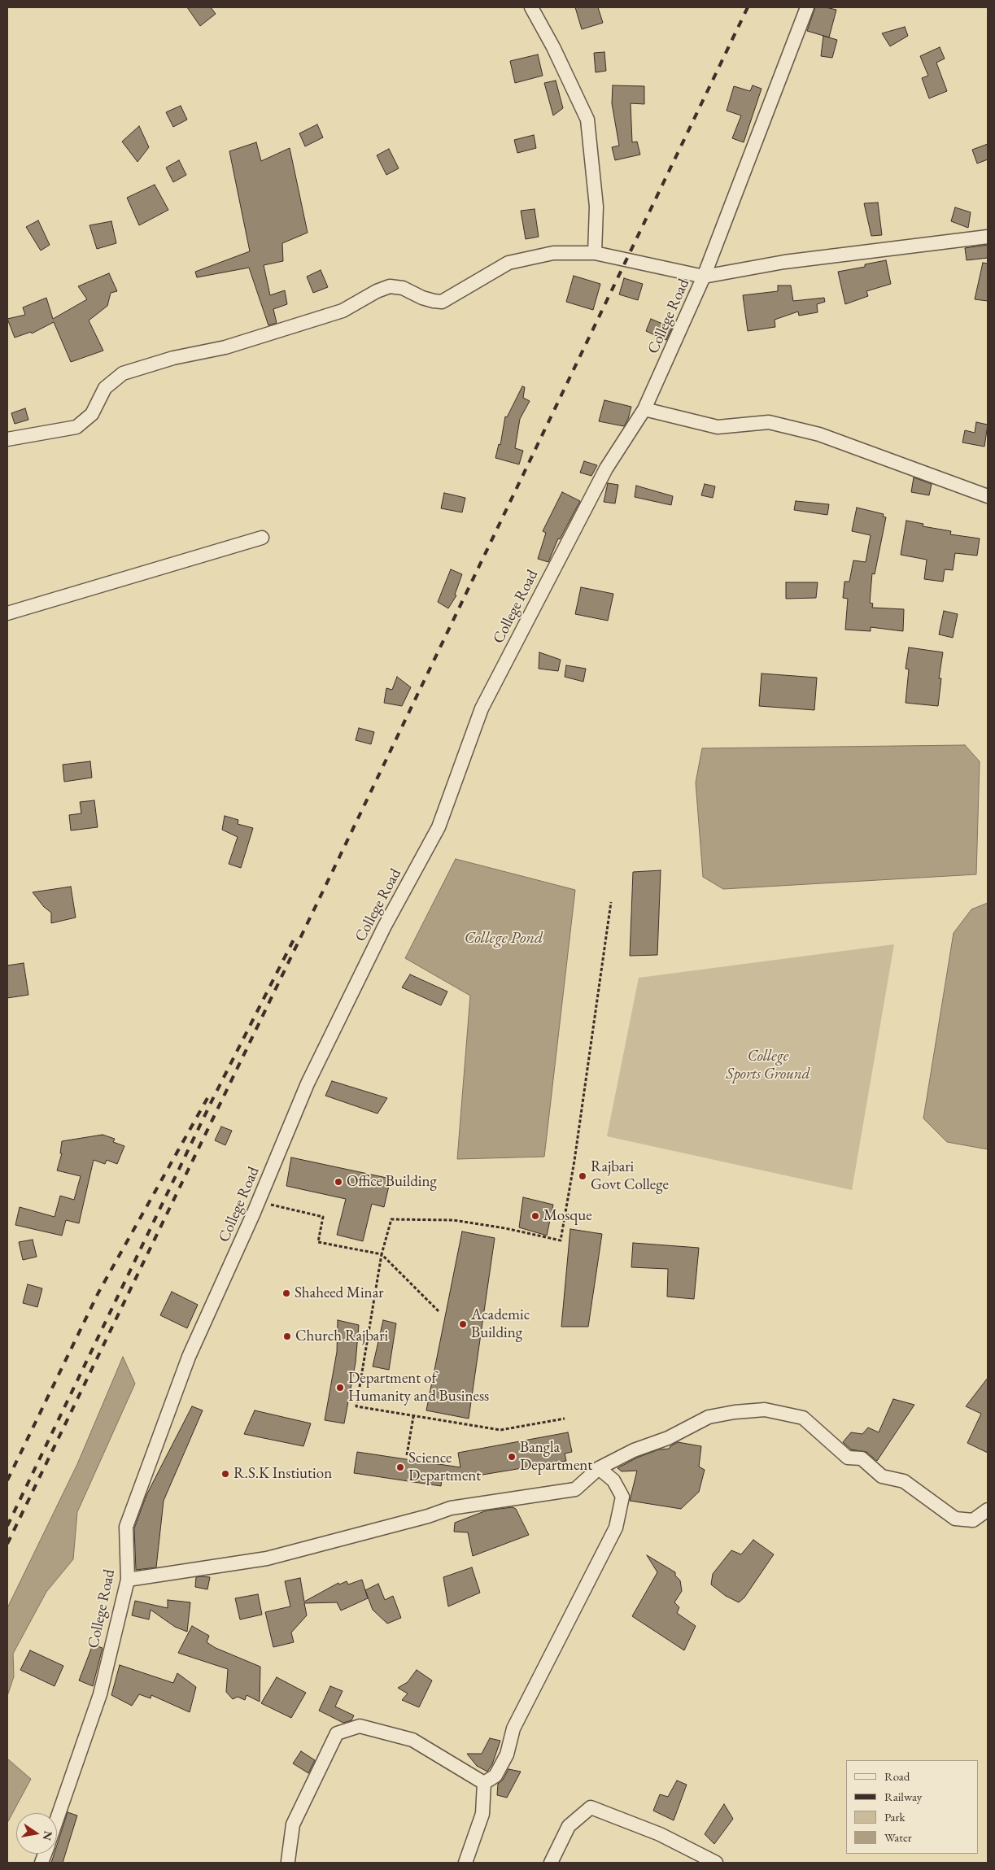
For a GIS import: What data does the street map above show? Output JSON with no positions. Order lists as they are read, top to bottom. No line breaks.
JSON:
{"streets":{"street":["College Road"]},"water":["College Pond"],"parks":["College Sports Ground"],"places":["Rajbari Govt College","Office Building","Mosque","Shaheed Minar","Academic Building","Church Rajbari","Department of Humanity and Business","Bangla Department","Science Department","R.S.K Instiution"],"legend":["Road","Railway","Park","Water"],"north":"right"}
